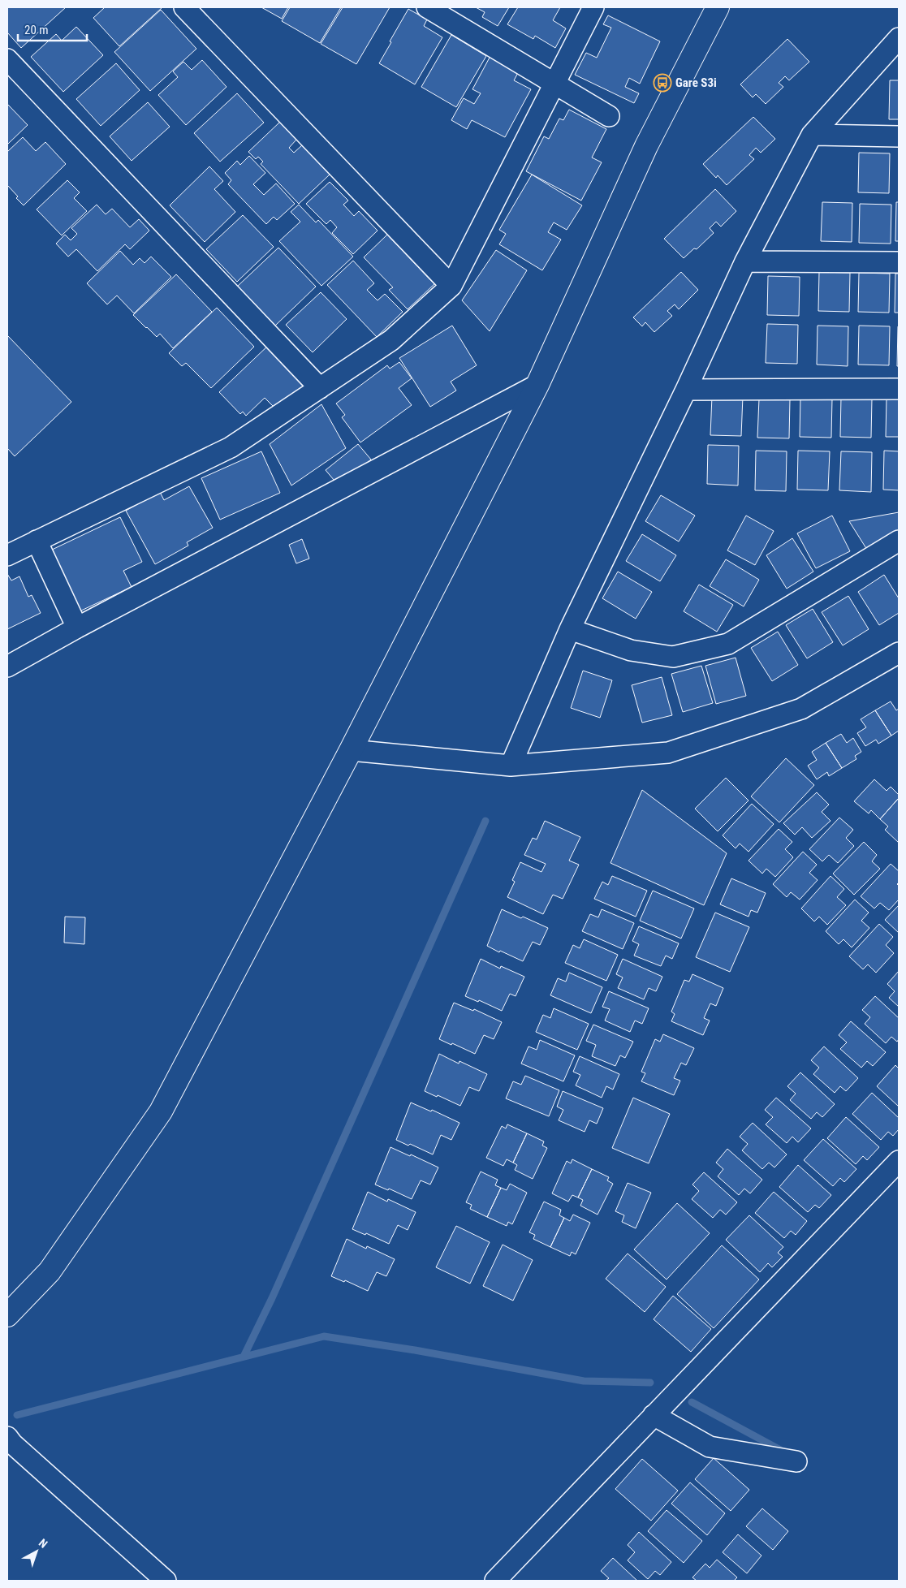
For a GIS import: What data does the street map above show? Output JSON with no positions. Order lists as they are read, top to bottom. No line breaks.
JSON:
{"places":{"bus stop":["Gare S3i"]},"scale_bar":"20 m","north":"top right"}
